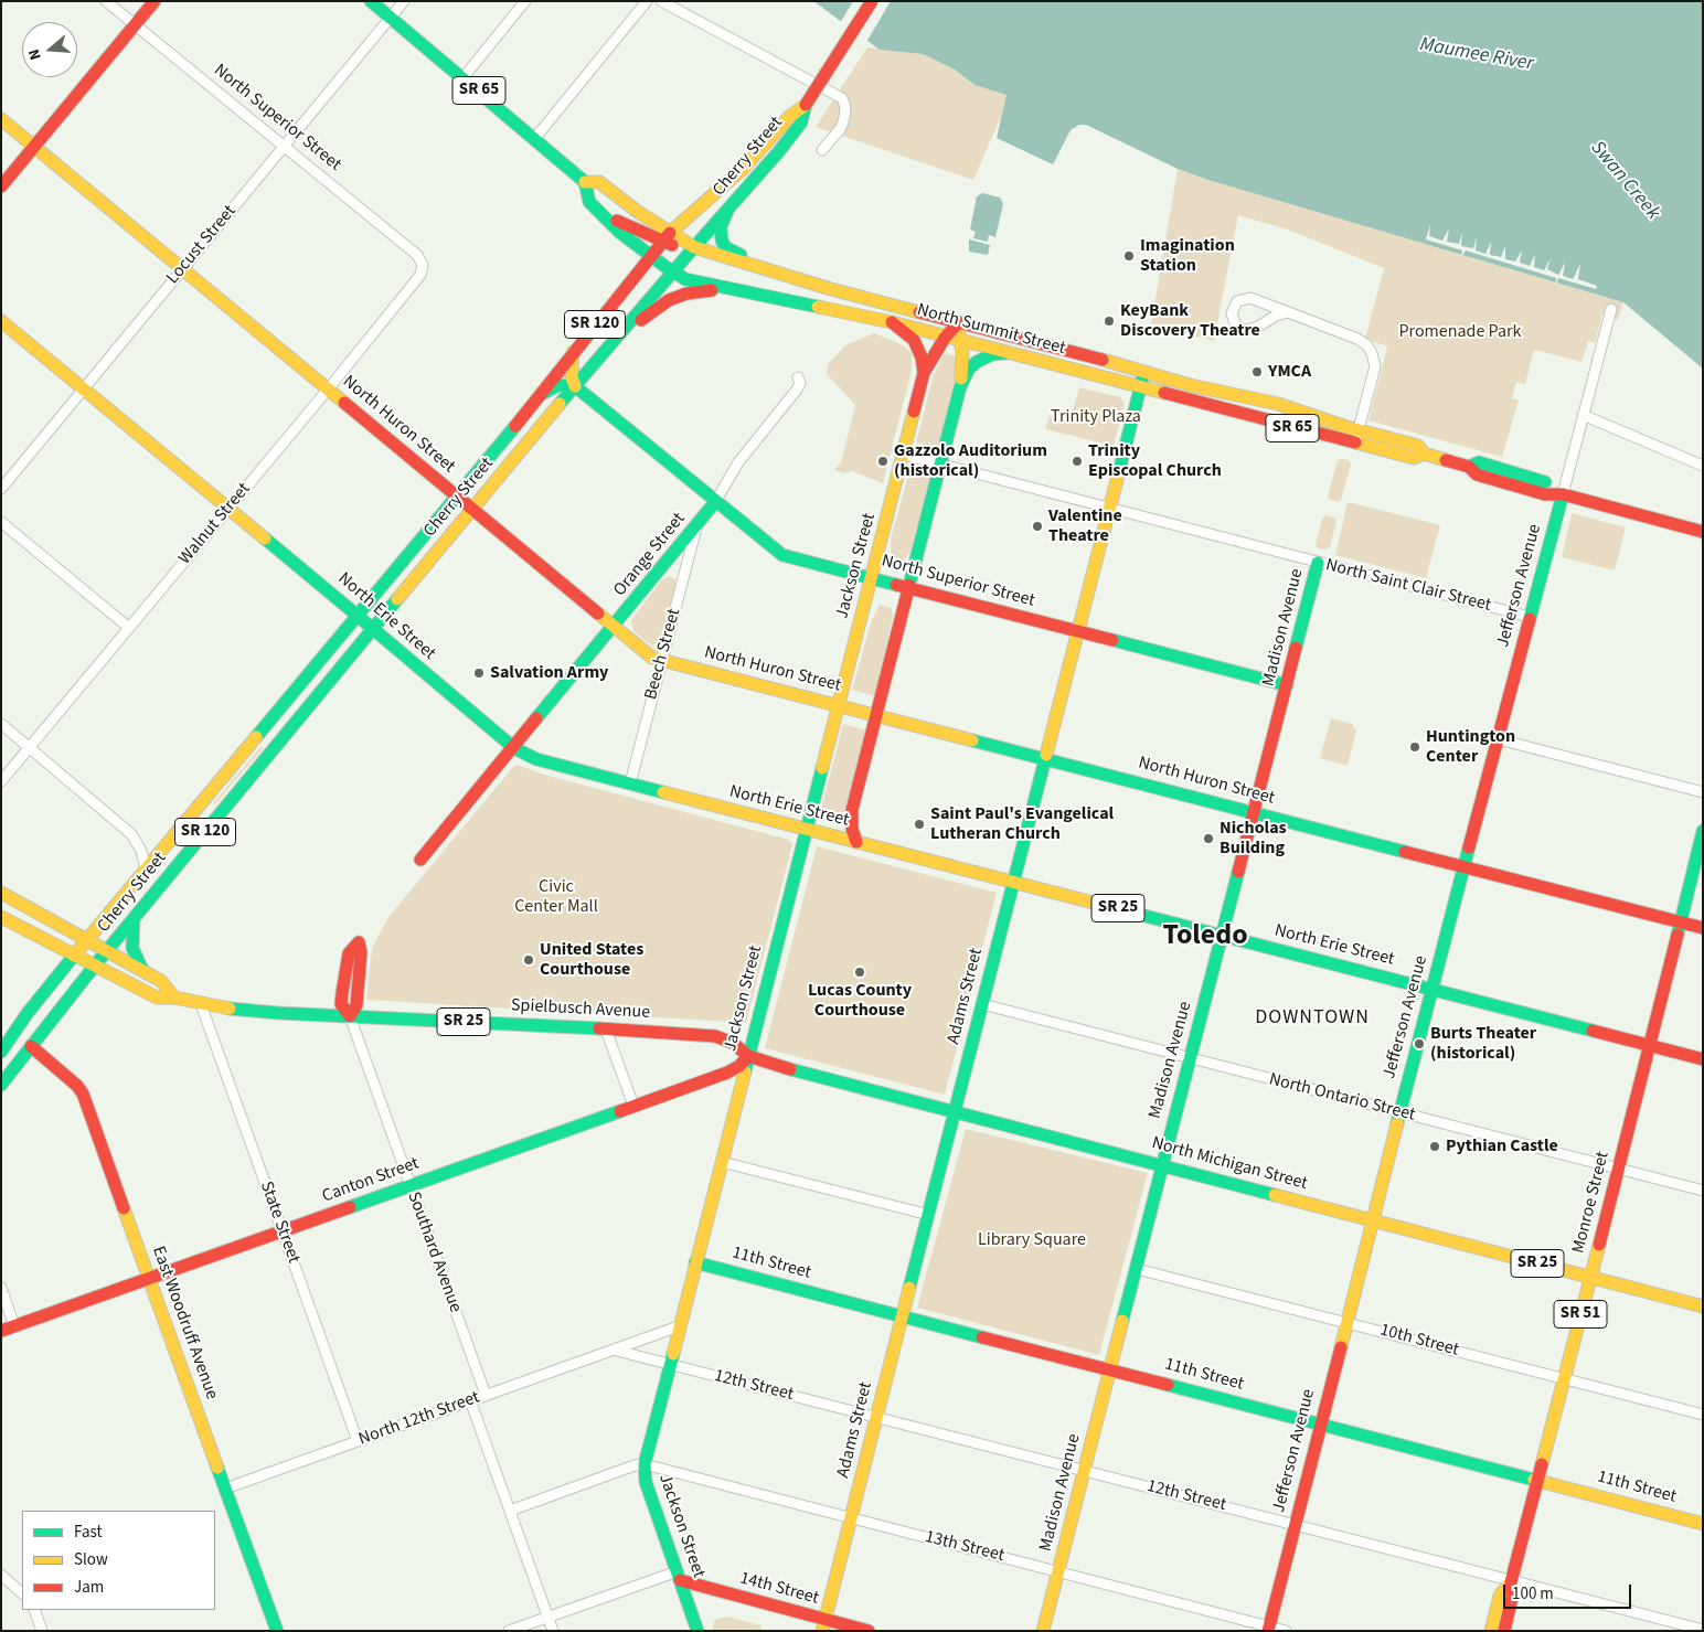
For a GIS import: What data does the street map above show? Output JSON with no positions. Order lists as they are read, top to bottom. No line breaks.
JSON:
{"streets":{"street":["SR 65","North Superior Street","Cherry Street","Locust Street","SR 120","North Summit Street","North Huron Street","Walnut Street","Orange Street","Jackson Street","North Saint Clair Street","Jefferson Avenue","North Erie Street","Madison Avenue","Beech Street","SR 25","Adams Street","Spielbusch Avenue","North Ontario Street","North Michigan Street","Canton Street","Monroe Street","State Street","Southard Avenue","11th Street","SR 51","East Woodruff Avenue","10th Street","12th Street","North 12th Street","13th Street","14th Street"]},"crossings":[["North Superior Street","Cherry Street"],["North Superior Street","Locust Street"],["North Superior Street","Walnut Street"],["North Superior Street","Orange Street"],["North Superior Street","Jackson Street"],["North Superior Street","Madison Avenue"],["North Superior Street","Adams Street"],["Cherry Street","North Summit Street"],["Cherry Street","North Huron Street"],["Cherry Street","North Erie Street"],["Cherry Street","SR 25"],["Cherry Street","Spielbusch Avenue"],["Cherry Street","East Woodruff Avenue"],["Locust Street","North Summit Street"],["Locust Street","North Huron Street"],["Locust Street","North Erie Street"],["North Summit Street","Jackson Street"],["North Summit Street","Jefferson Avenue"],["North Summit Street","Adams Street"],["North Huron Street","Walnut Street"],["North Huron Street","Orange Street"],["North Huron Street","Jackson Street"],["North Huron Street","Jefferson Avenue"],["North Huron Street","Madison Avenue"],["North Huron Street","Beech Street"],["North Huron Street","Adams Street"],["North Huron Street","Monroe Street"],["Walnut Street","North Erie Street"],["Orange Street","North Erie Street"],["Orange Street","Beech Street"],["Jackson Street","North Saint Clair Street"],["Jackson Street","North Erie Street"],["Jackson Street","Spielbusch Avenue"],["Jackson Street","North Michigan Street"],["Jackson Street","Canton Street"],["Jackson Street","11th Street"],["Jackson Street","12th Street"],["Jackson Street","North 12th Street"],["Jackson Street","13th Street"],["Jackson Street","14th Street"],["North Saint Clair Street","Jefferson Avenue"],["North Saint Clair Street","Madison Avenue"],["North Saint Clair Street","Adams Street"],["Jefferson Avenue","North Erie Street"],["Jefferson Avenue","North Ontario Street"],["Jefferson Avenue","North Michigan Street"],["Jefferson Avenue","11th Street"],["Jefferson Avenue","10th Street"],["Jefferson Avenue","12th Street"],["Jefferson Avenue","13th Street"],["North Erie Street","Madison Avenue"],["North Erie Street","Beech Street"],["North Erie Street","Adams Street"],["North Erie Street","Monroe Street"],["Madison Avenue","North Ontario Street"],["Madison Avenue","North Michigan Street"],["Madison Avenue","11th Street"],["Madison Avenue","10th Street"],["Madison Avenue","12th Street"],["Madison Avenue","13th Street"],["SR 25","Spielbusch Avenue"],["Adams Street","North Ontario Street"],["Adams Street","North Michigan Street"],["Adams Street","11th Street"],["Adams Street","12th Street"],["Adams Street","13th Street"],["Adams Street","14th Street"],["Spielbusch Avenue","North Michigan Street"],["Spielbusch Avenue","Canton Street"],["Spielbusch Avenue","State Street"],["Spielbusch Avenue","Southard Avenue"],["North Ontario Street","Monroe Street"],["North Michigan Street","Canton Street"],["North Michigan Street","Monroe Street"],["Canton Street","State Street"],["Canton Street","Southard Avenue"],["Canton Street","East Woodruff Avenue"],["Monroe Street","11th Street"],["Monroe Street","10th Street"],["Monroe Street","12th Street"],["State Street","North 12th Street"],["Southard Avenue","North 12th Street"],["East Woodruff Avenue","North 12th Street"]],"districts":["Toledo","DOWNTOWN"],"water":["Maumee River","Swan Creek"],"parks":["Promenade Park","Trinity Plaza","Civic Center Mall","Library Square"],"places":["Imagination Station","KeyBank Discovery Theatre","YMCA","Gazzolo Auditorium (historical)","Trinity Episcopal Church","Valentine Theatre","Salvation Army","Huntington Center","Saint Paul's Evangelical Lutheran Church","Nicholas Building","United States Courthouse","Lucas County Courthouse","Burts Theater (historical)","Pythian Castle"],"legend":["Fast","Slow","Jam"],"scale_bar":"100 m","north":"left"}
